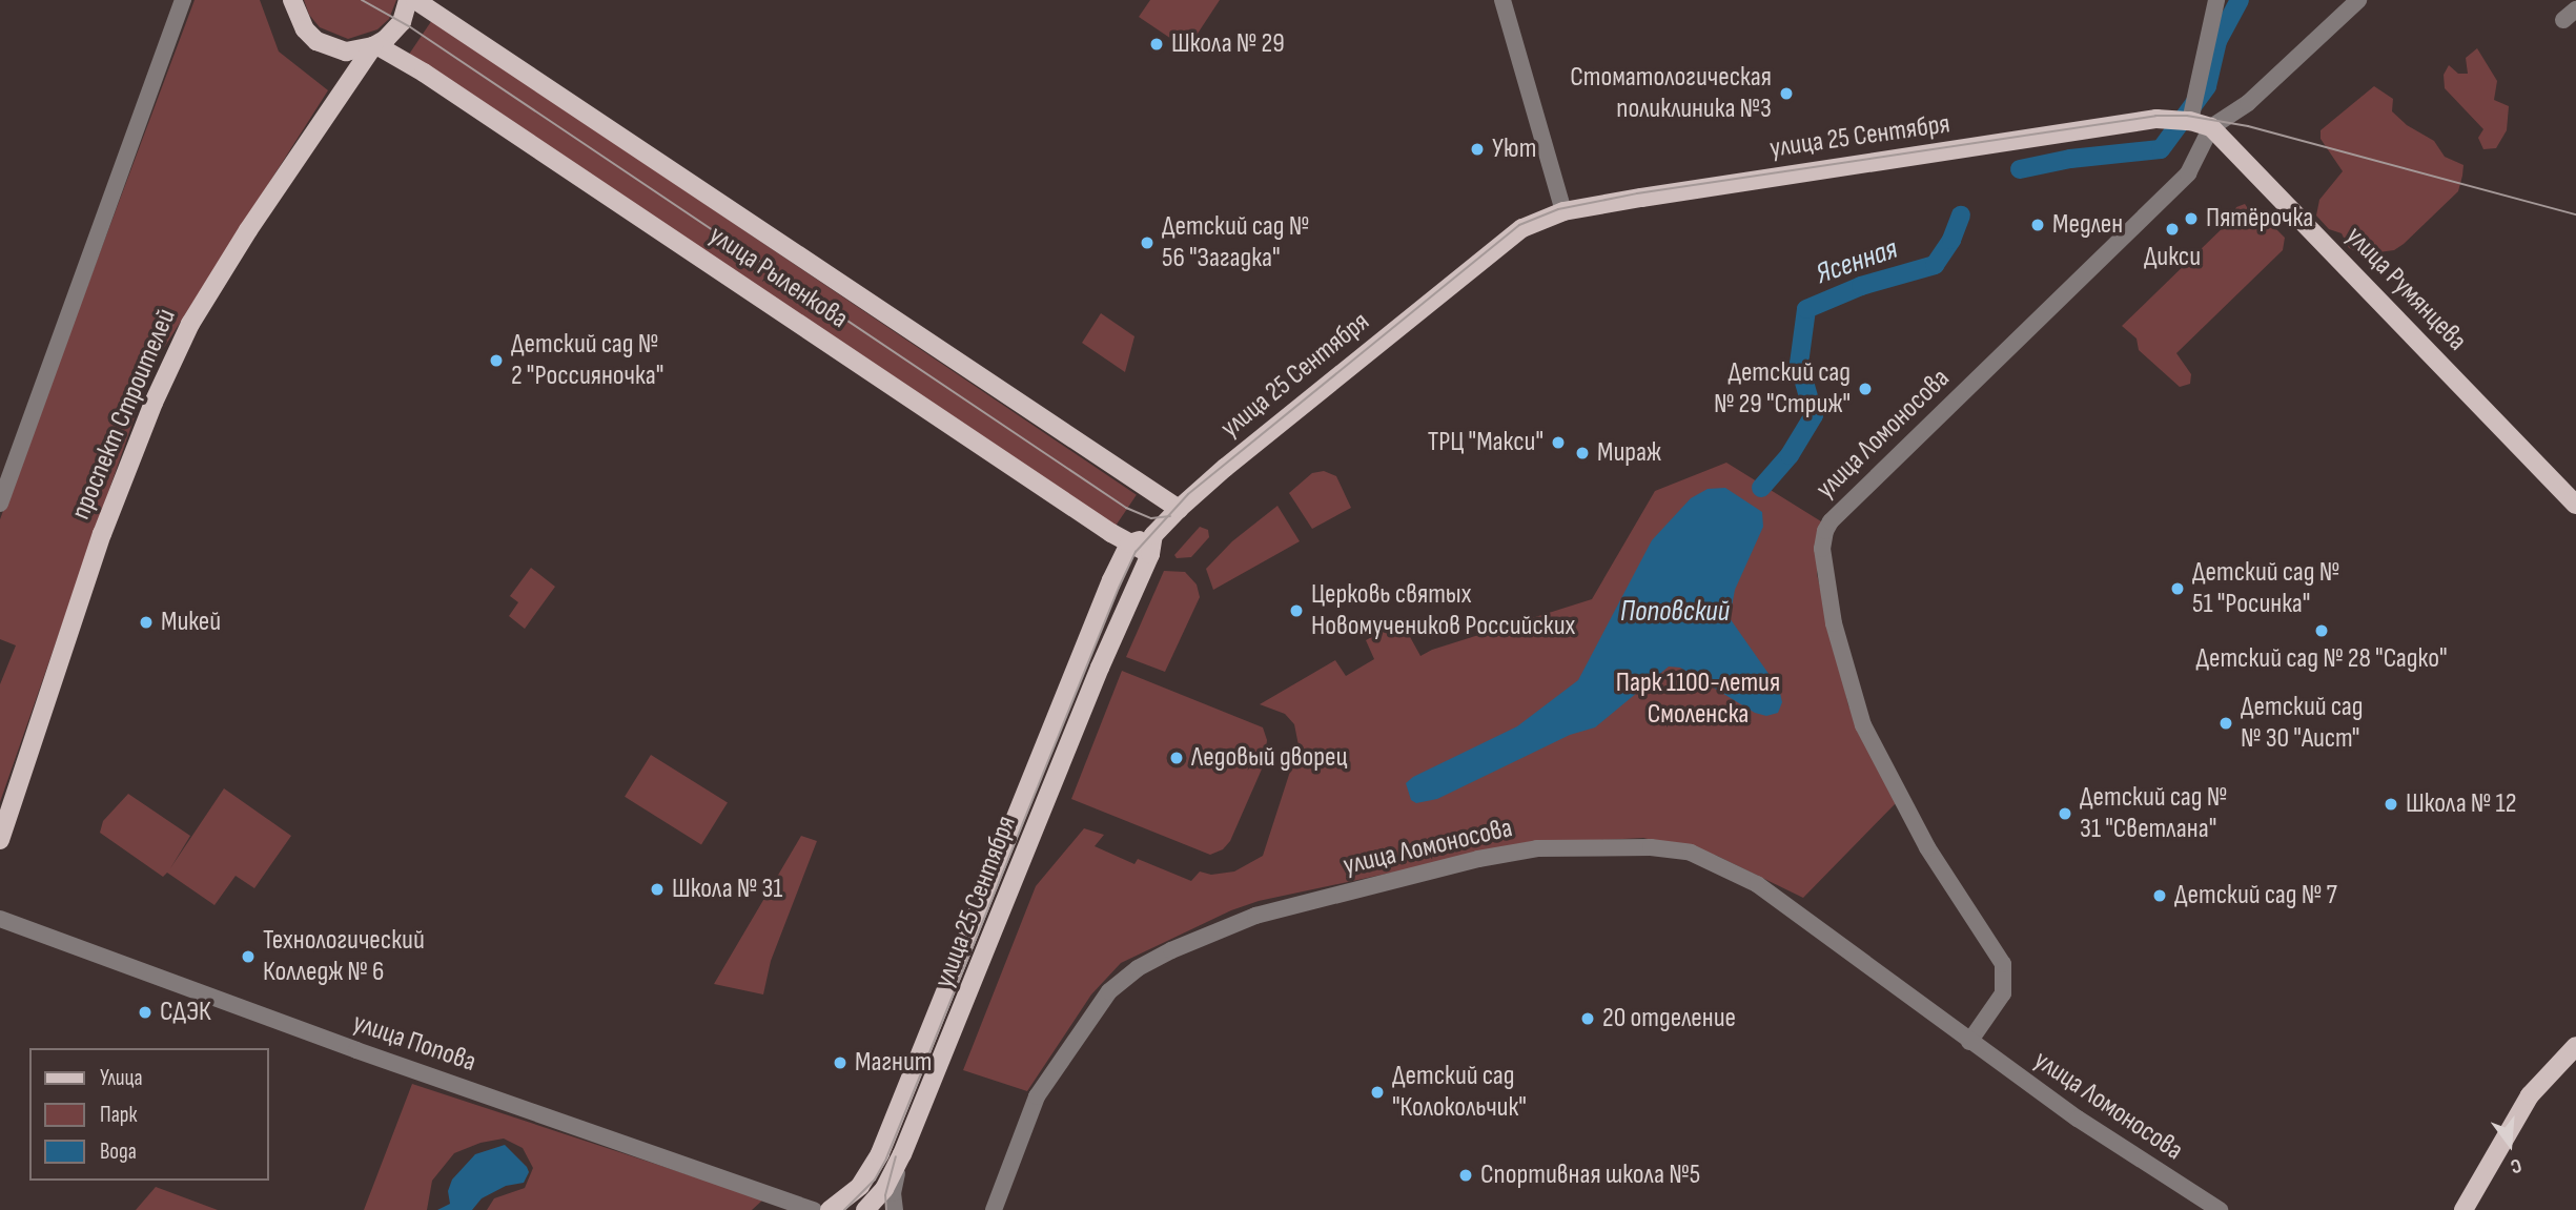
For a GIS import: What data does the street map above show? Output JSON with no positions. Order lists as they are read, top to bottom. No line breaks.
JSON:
{"streets":{"main road":["улица 25 Сентября","улица Рыленкова","улица Румянцева","проспект Строителей"],"street":["улица Ломоносова","улица Попова"]},"crossings":[["улица 25 Сентября","улица Рыленкова"],["улица 25 Сентября","улица Румянцева"],["улица Рыленкова","проспект Строителей"],["улица Румянцева","улица Ломоносова"]],"water":["Ясенная","Поповский"],"parks":["Парк 1100-летия Смоленска"],"places":["Школа № 29","Стоматологическая поликлиника №3","Уют","Пятёрочка","Медлен","Дикси","Детский сад № 56 \"Загадка\"","Детский сад № 2 \"Россияночка\"","Детский сад № 29 \"Стриж\"","ТРЦ \"Макси\"","Мираж","Детский сад № 51 \"Росинка\"","Церковь святых Новомучеников Российских","Микей","Детский сад № 28 \"Садко\"","Детский сад № 30 \"Аист\"","Ледовый дворец","Школа № 12","Детский сад № 31 \"Светлана\"","Школа № 31","Детский сад № 7","Технологический Колледж № 6","СДЭК","20 отделение","Магнит","Детский сад \"Колокольчик\"","Спортивная школа №5"],"legend":["Улица","Парк","Вода"],"north":"bottom"}
